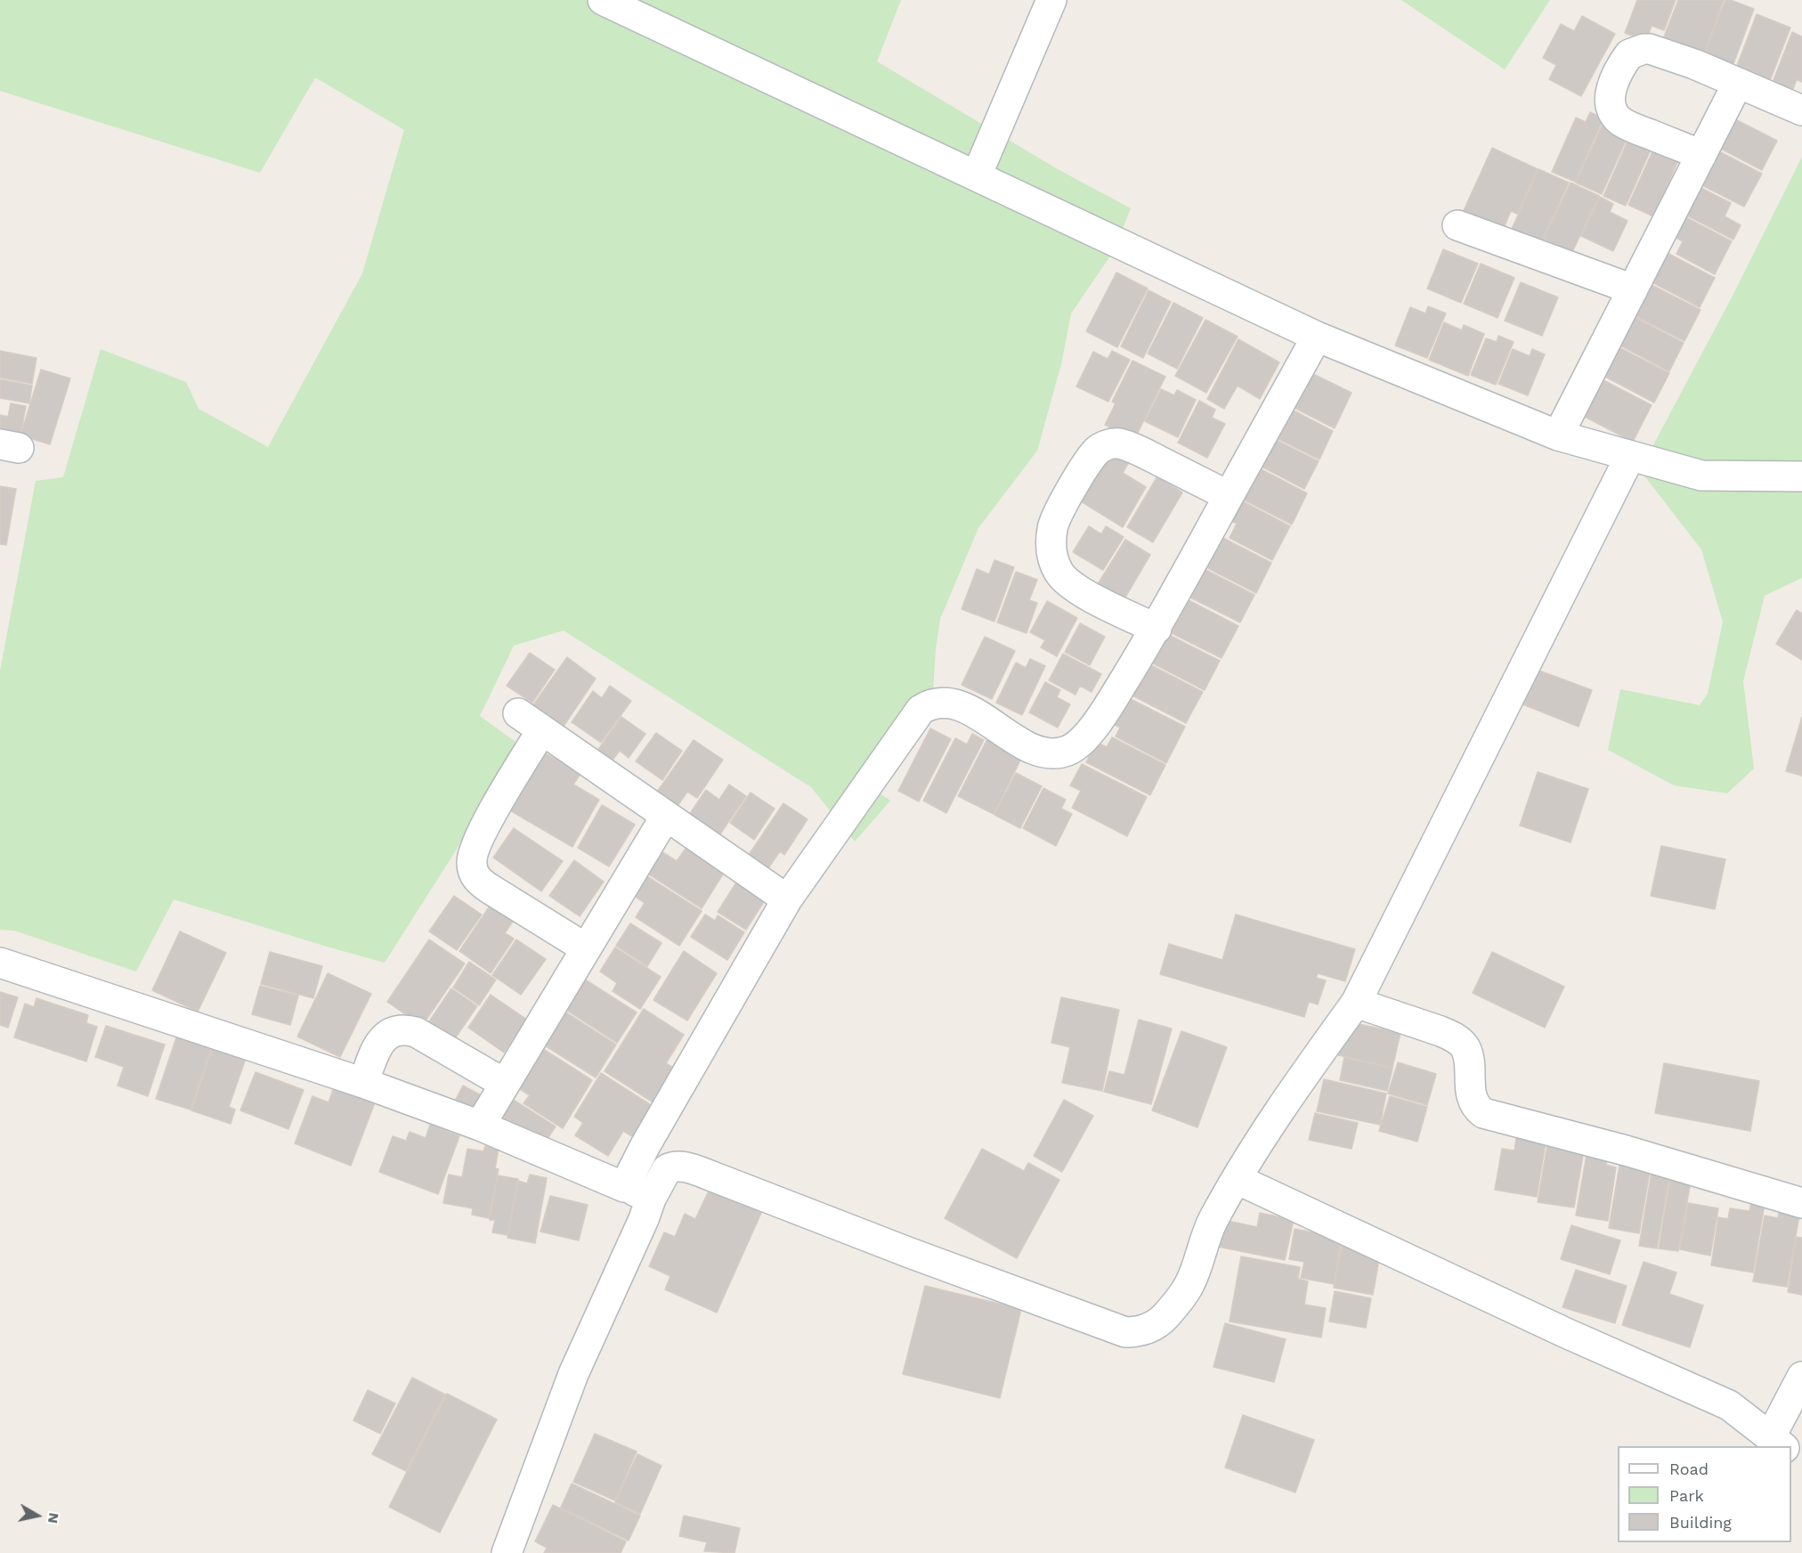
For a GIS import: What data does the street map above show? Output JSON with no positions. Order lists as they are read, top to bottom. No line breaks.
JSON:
{"legend":["Road","Park","Building"],"north":"right"}
